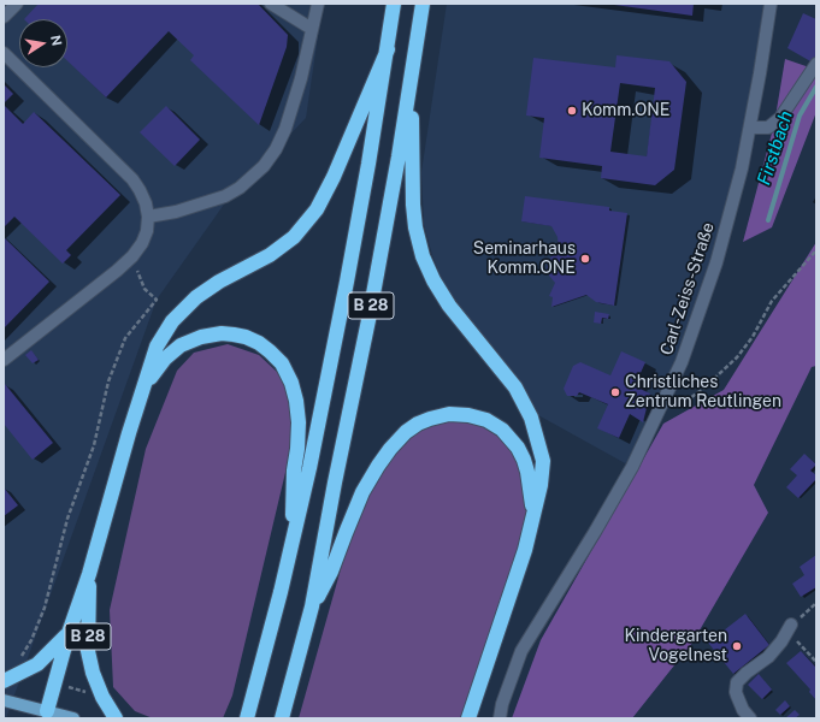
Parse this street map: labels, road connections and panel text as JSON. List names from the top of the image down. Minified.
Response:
{"streets":{"highway":["B 28"],"street":["Carl-Zeiss-Straße"]},"water":["Firstbach"],"places":["Komm.ONE","Seminarhaus Komm.ONE","Christliches Zentrum Reutlingen","Kindergarten Vogelnest"],"north":"right"}
